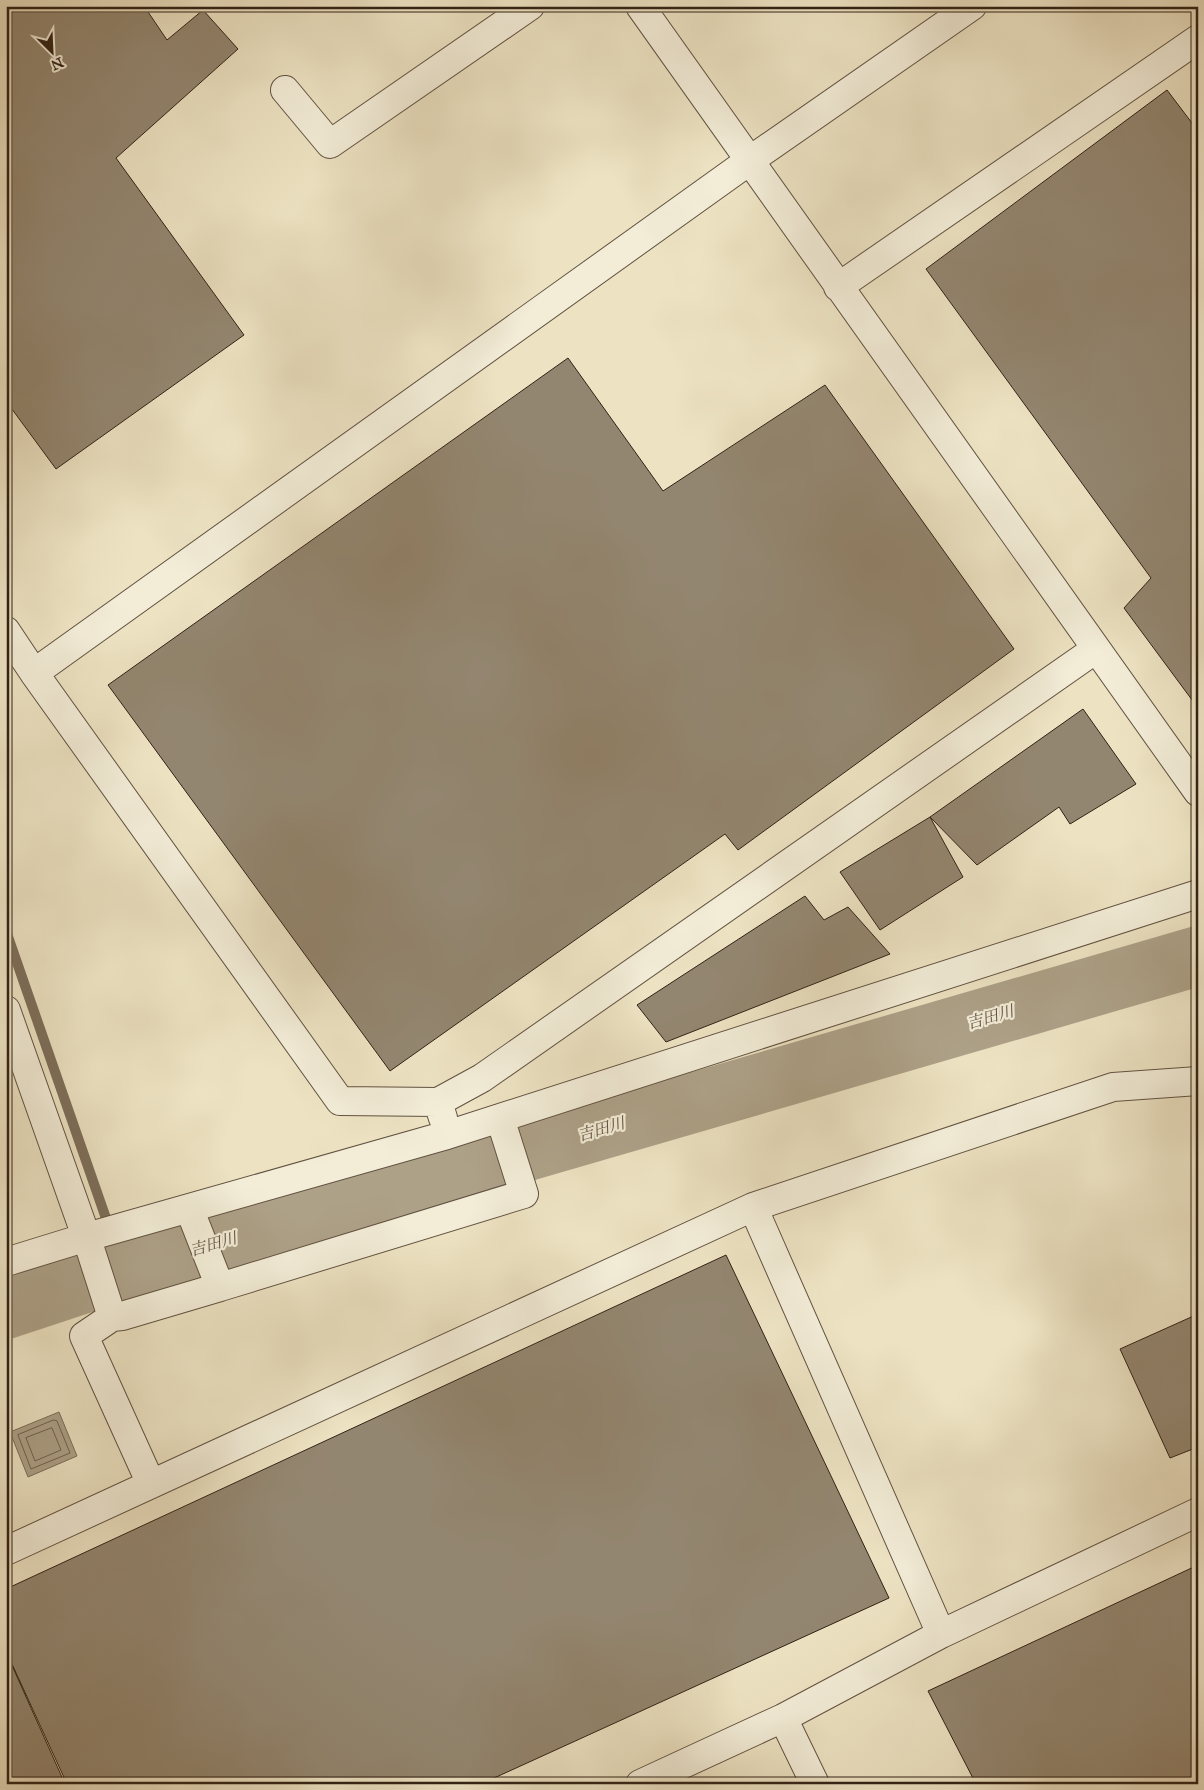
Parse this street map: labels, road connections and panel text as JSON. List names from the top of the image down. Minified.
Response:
{"water":["吉田川"],"north":"bottom right"}
